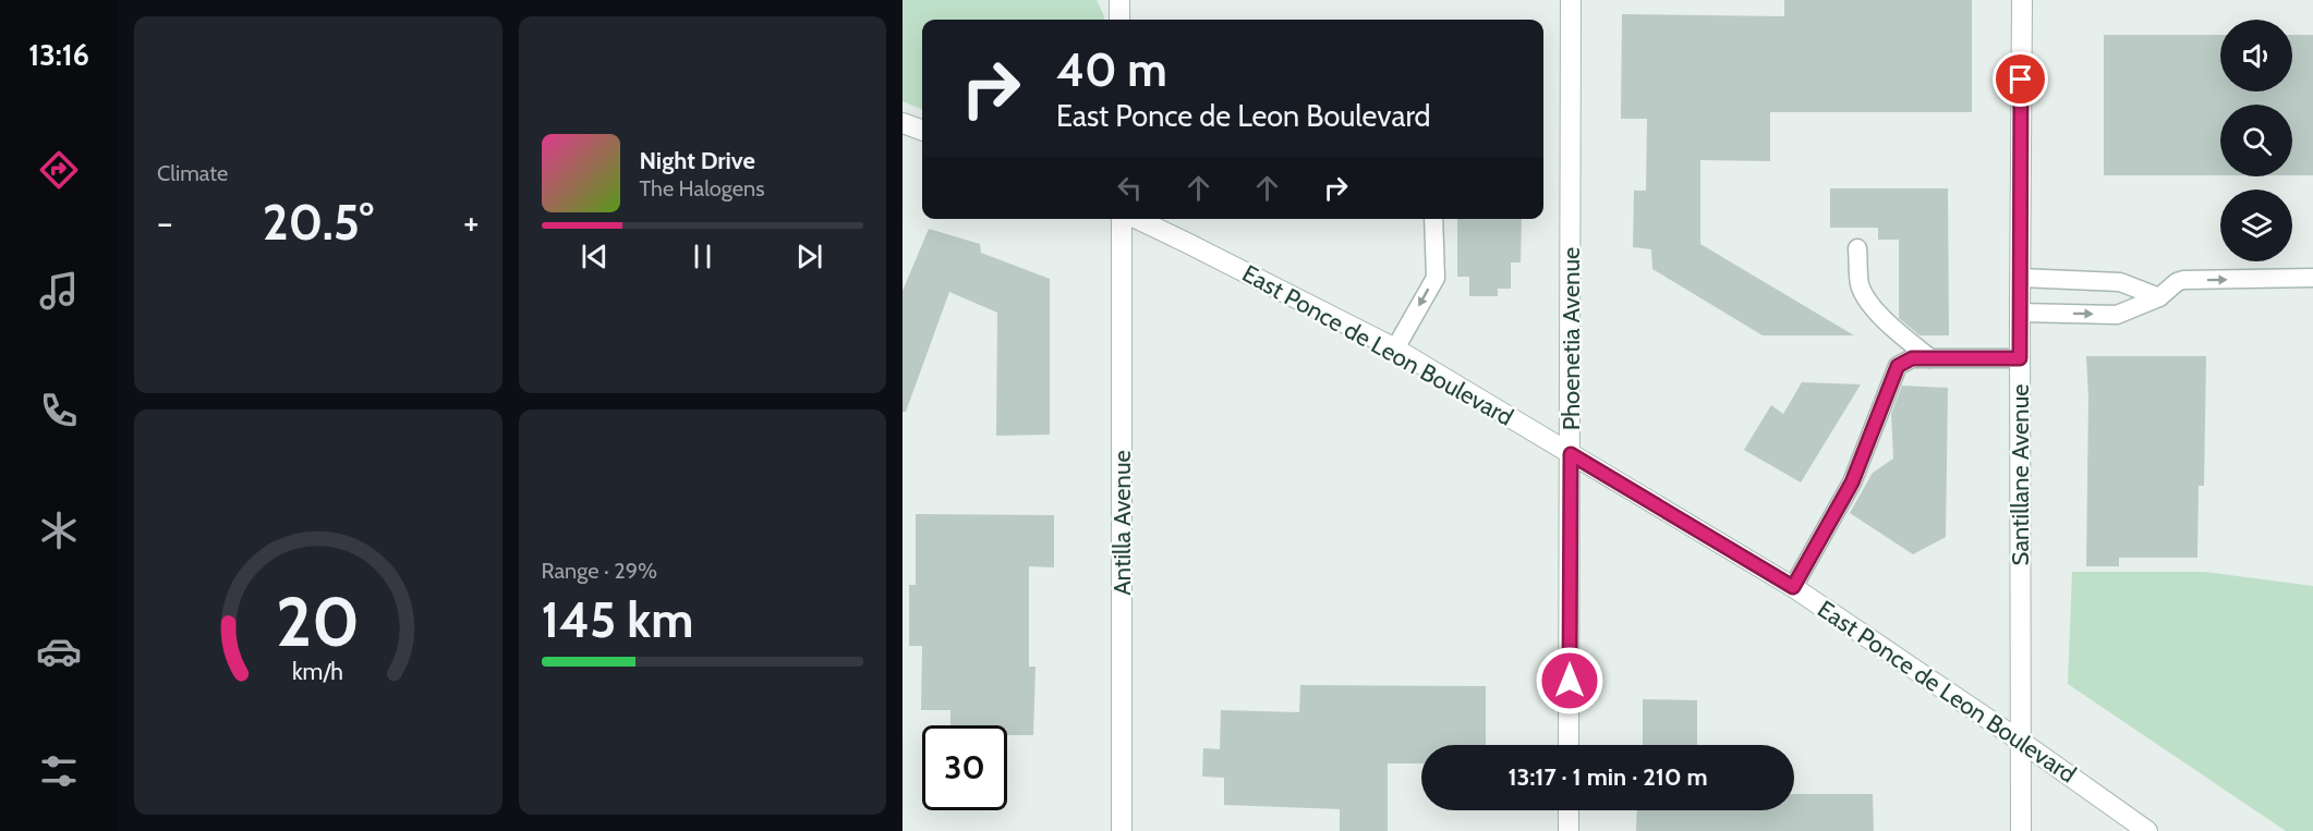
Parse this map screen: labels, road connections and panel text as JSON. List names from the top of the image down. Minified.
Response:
{"streets":{"street":["Phoenetia Avenue","East Ponce de Leon Boulevard","Santillane Avenue","Antilla Avenue"]},"crossings":[["Phoenetia Avenue","East Ponce de Leon Boulevard"],["East Ponce de Leon Boulevard","Santillane Avenue"]],"page":{"tabs":"13:16","tile":["Climate",["Range · 29%","145 km"]],"turn":["40 m","East Ponce de Leon Boulevard"],"song":["Night Drive","The Halogens"],"heat":["−","20.5°","+"],"limit":"30","trip":"13:17 · 1 min · 210 m","gauge":["20","km/h"]}}
